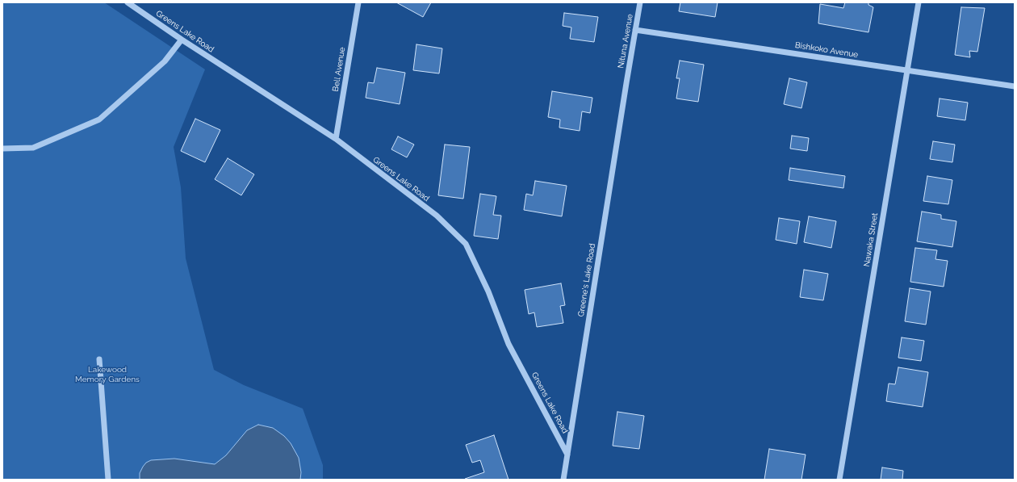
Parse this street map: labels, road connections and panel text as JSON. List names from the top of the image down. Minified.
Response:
{"streets":{"street":["Greens Lake Road","Nituna Avenue","Bishkoko Avenue","Bell Avenue","Nawaka Street","Greene's Lake Road"]},"crossings":[["Greens Lake Road","Bell Avenue"],["Greens Lake Road","Greene's Lake Road"],["Nituna Avenue","Bishkoko Avenue"],["Nituna Avenue","Greene's Lake Road"],["Bishkoko Avenue","Nawaka Street"]],"parks":["Lakewood Memory Gardens"]}
